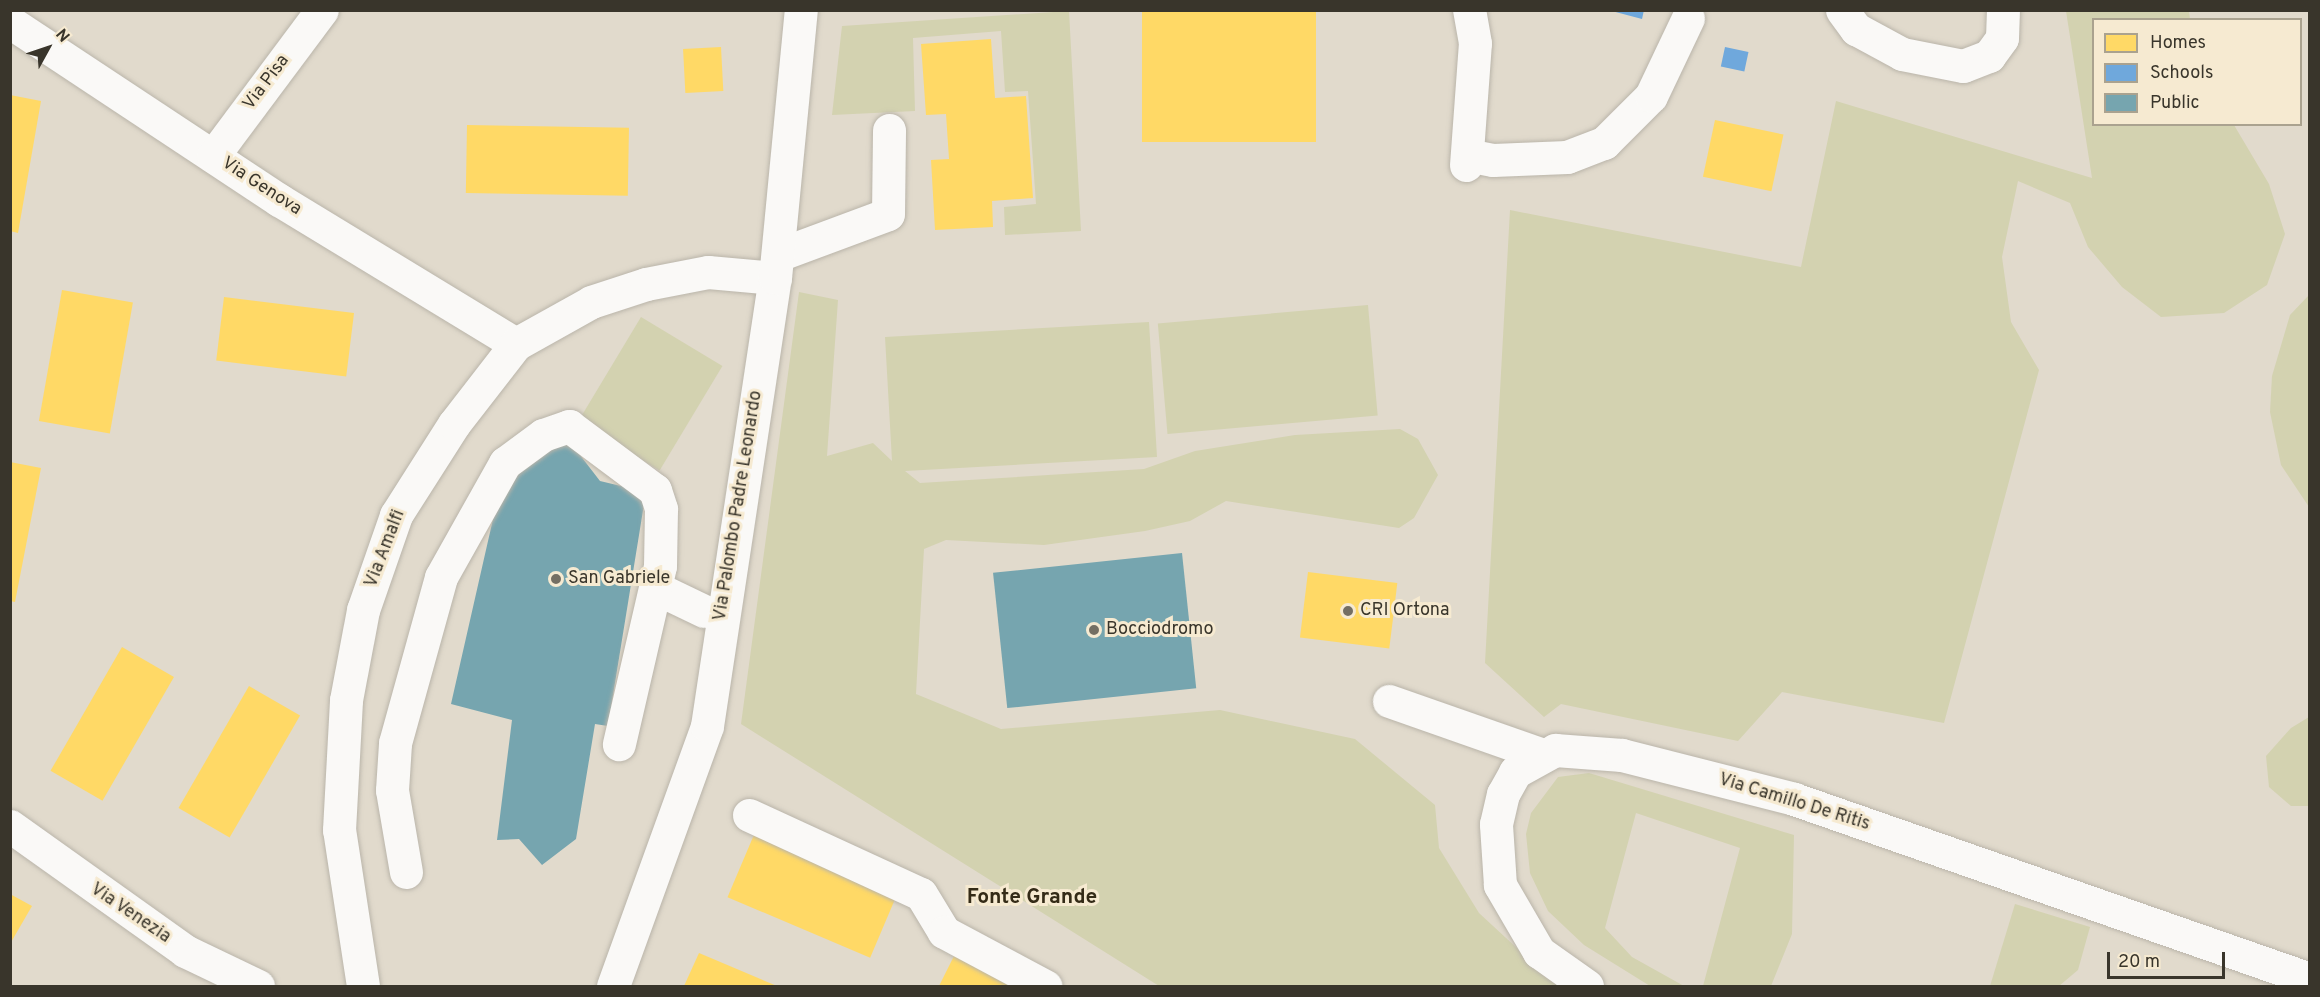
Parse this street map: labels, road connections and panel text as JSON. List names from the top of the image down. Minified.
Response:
{"streets":{"street":["Via Pisa","Via Genova","Via Palombo Padre Leonardo","Via Amalfi","Via Camillo De Ritis","Via Venezia"]},"crossings":[["Via Pisa","Via Genova"],["Via Genova","Via Amalfi"],["Via Palombo Padre Leonardo","Via Amalfi"]],"districts":["Fonte Grande"],"places":["San Gabriele","CRI Ortona","Bocciodromo"],"legend":["Homes","Schools","Public"],"scale_bar":"20 m","north":"top right"}
